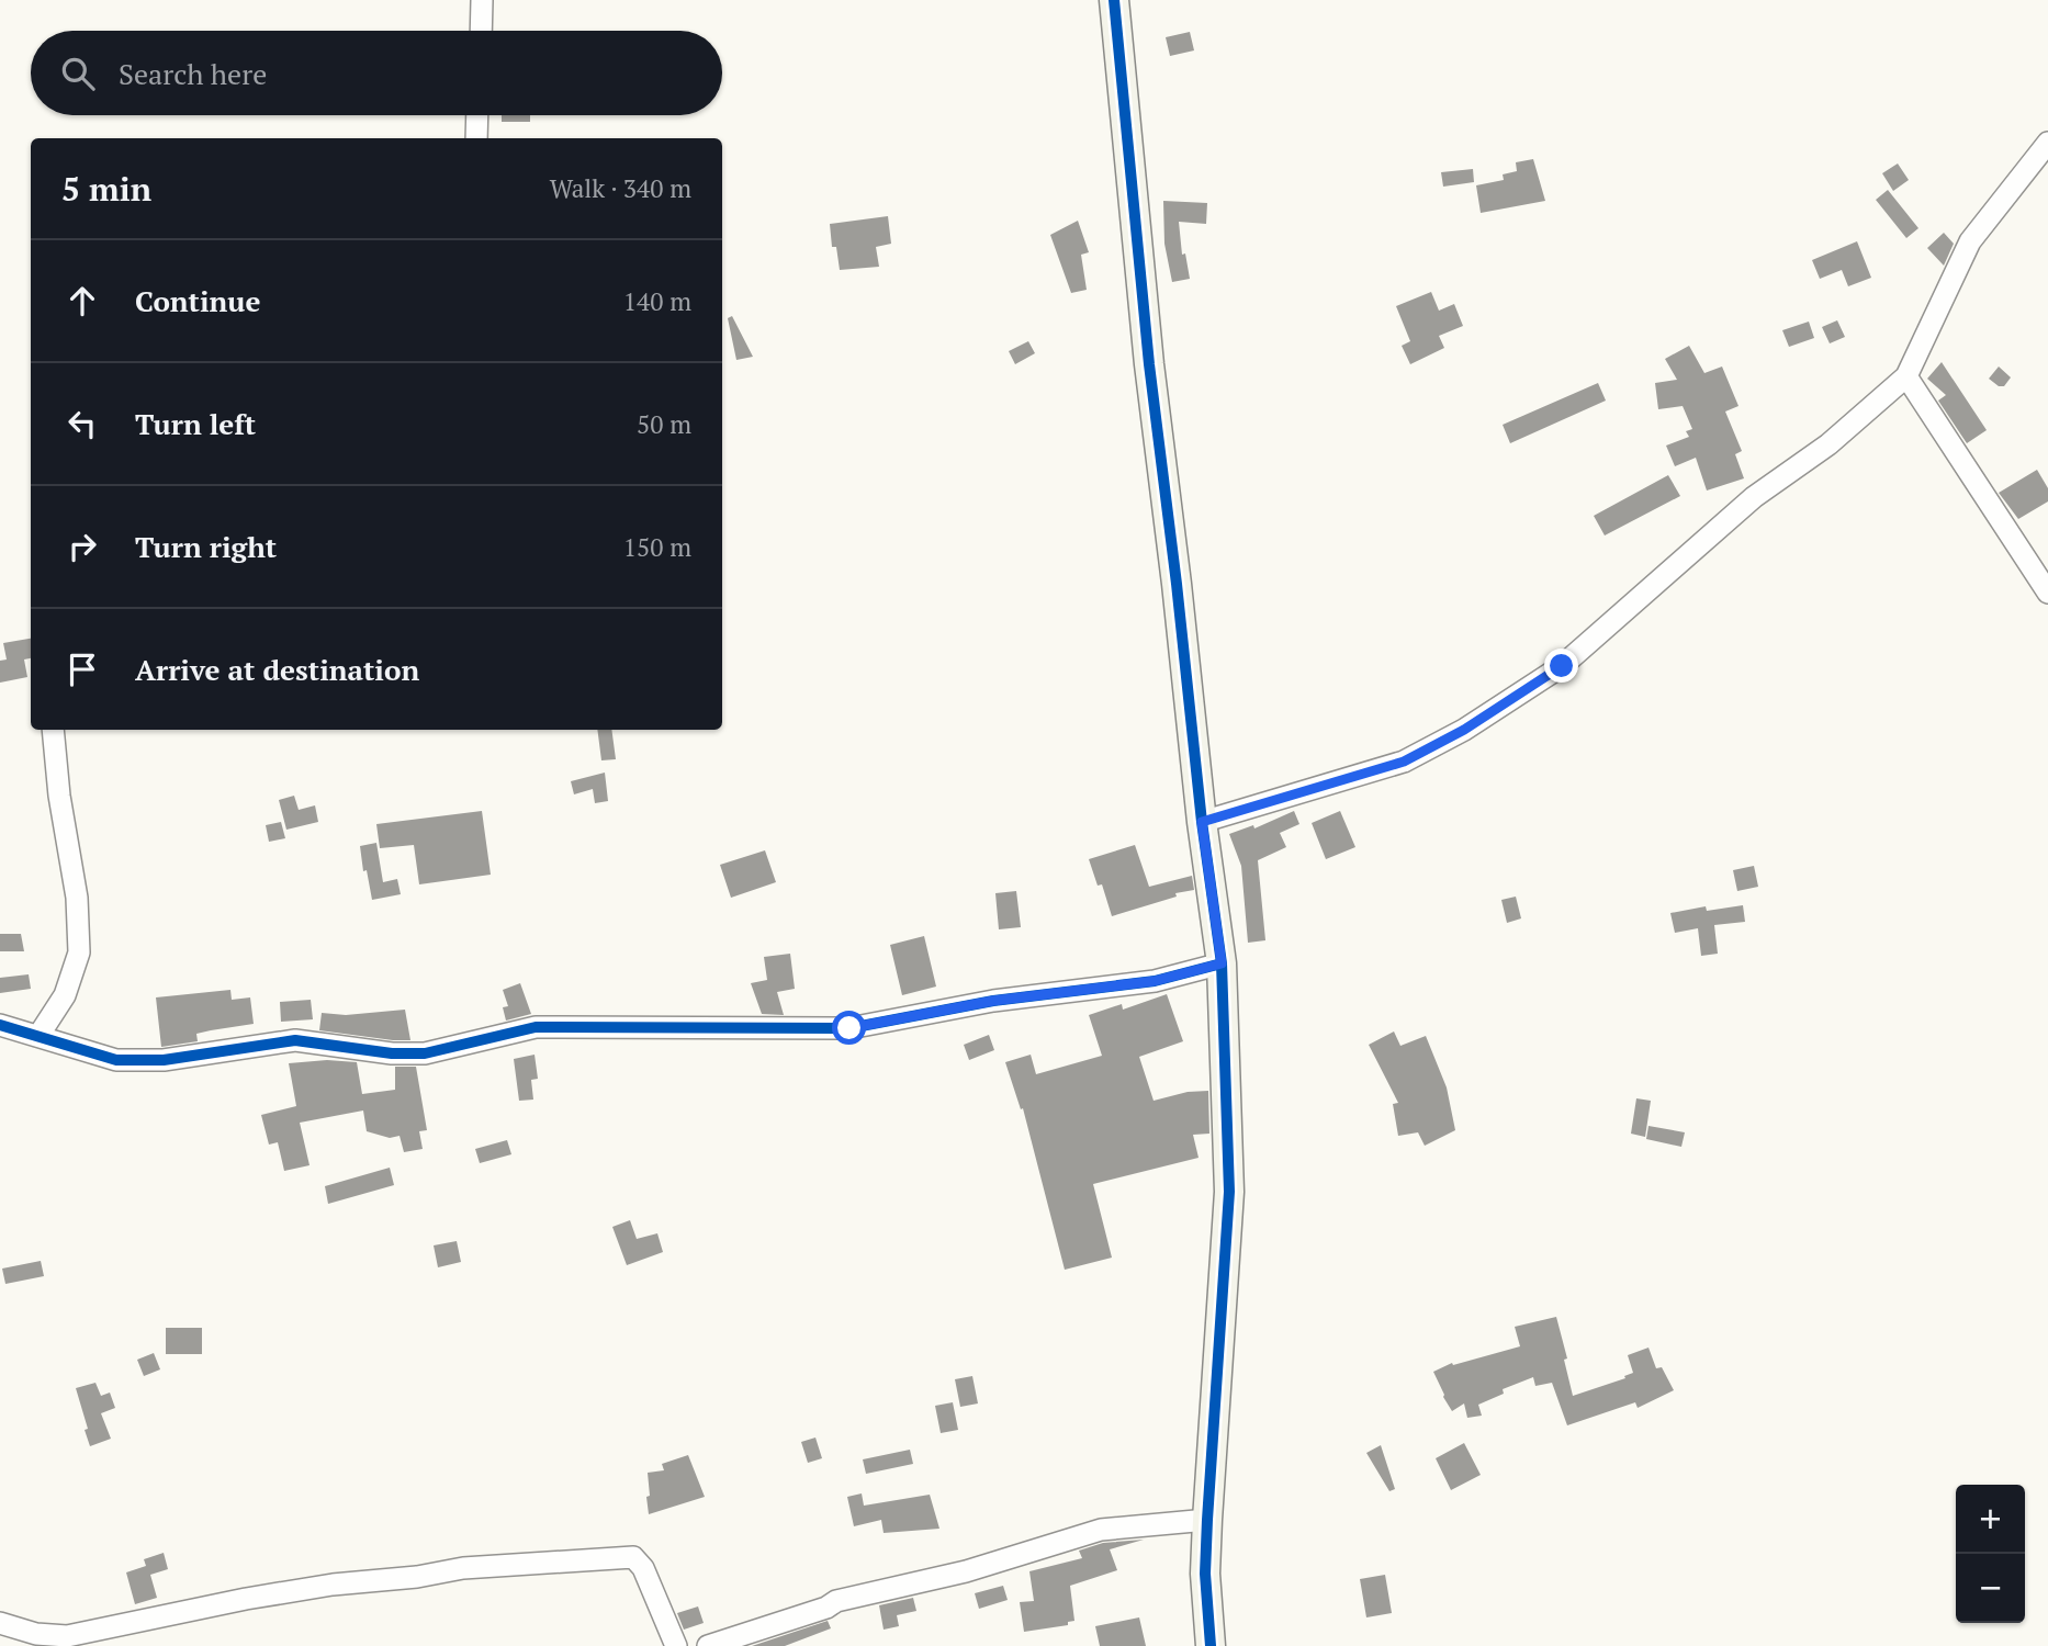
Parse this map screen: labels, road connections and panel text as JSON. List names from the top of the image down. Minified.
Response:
{"page":{"search":"Search here","heading":["5 min","Walk · 340 m"],"list":[["Continue","140 m"],["Turn left","50 m"],["Turn right","150 m"],"Arrive at destination"],"map_buttons":["+","−"]}}
